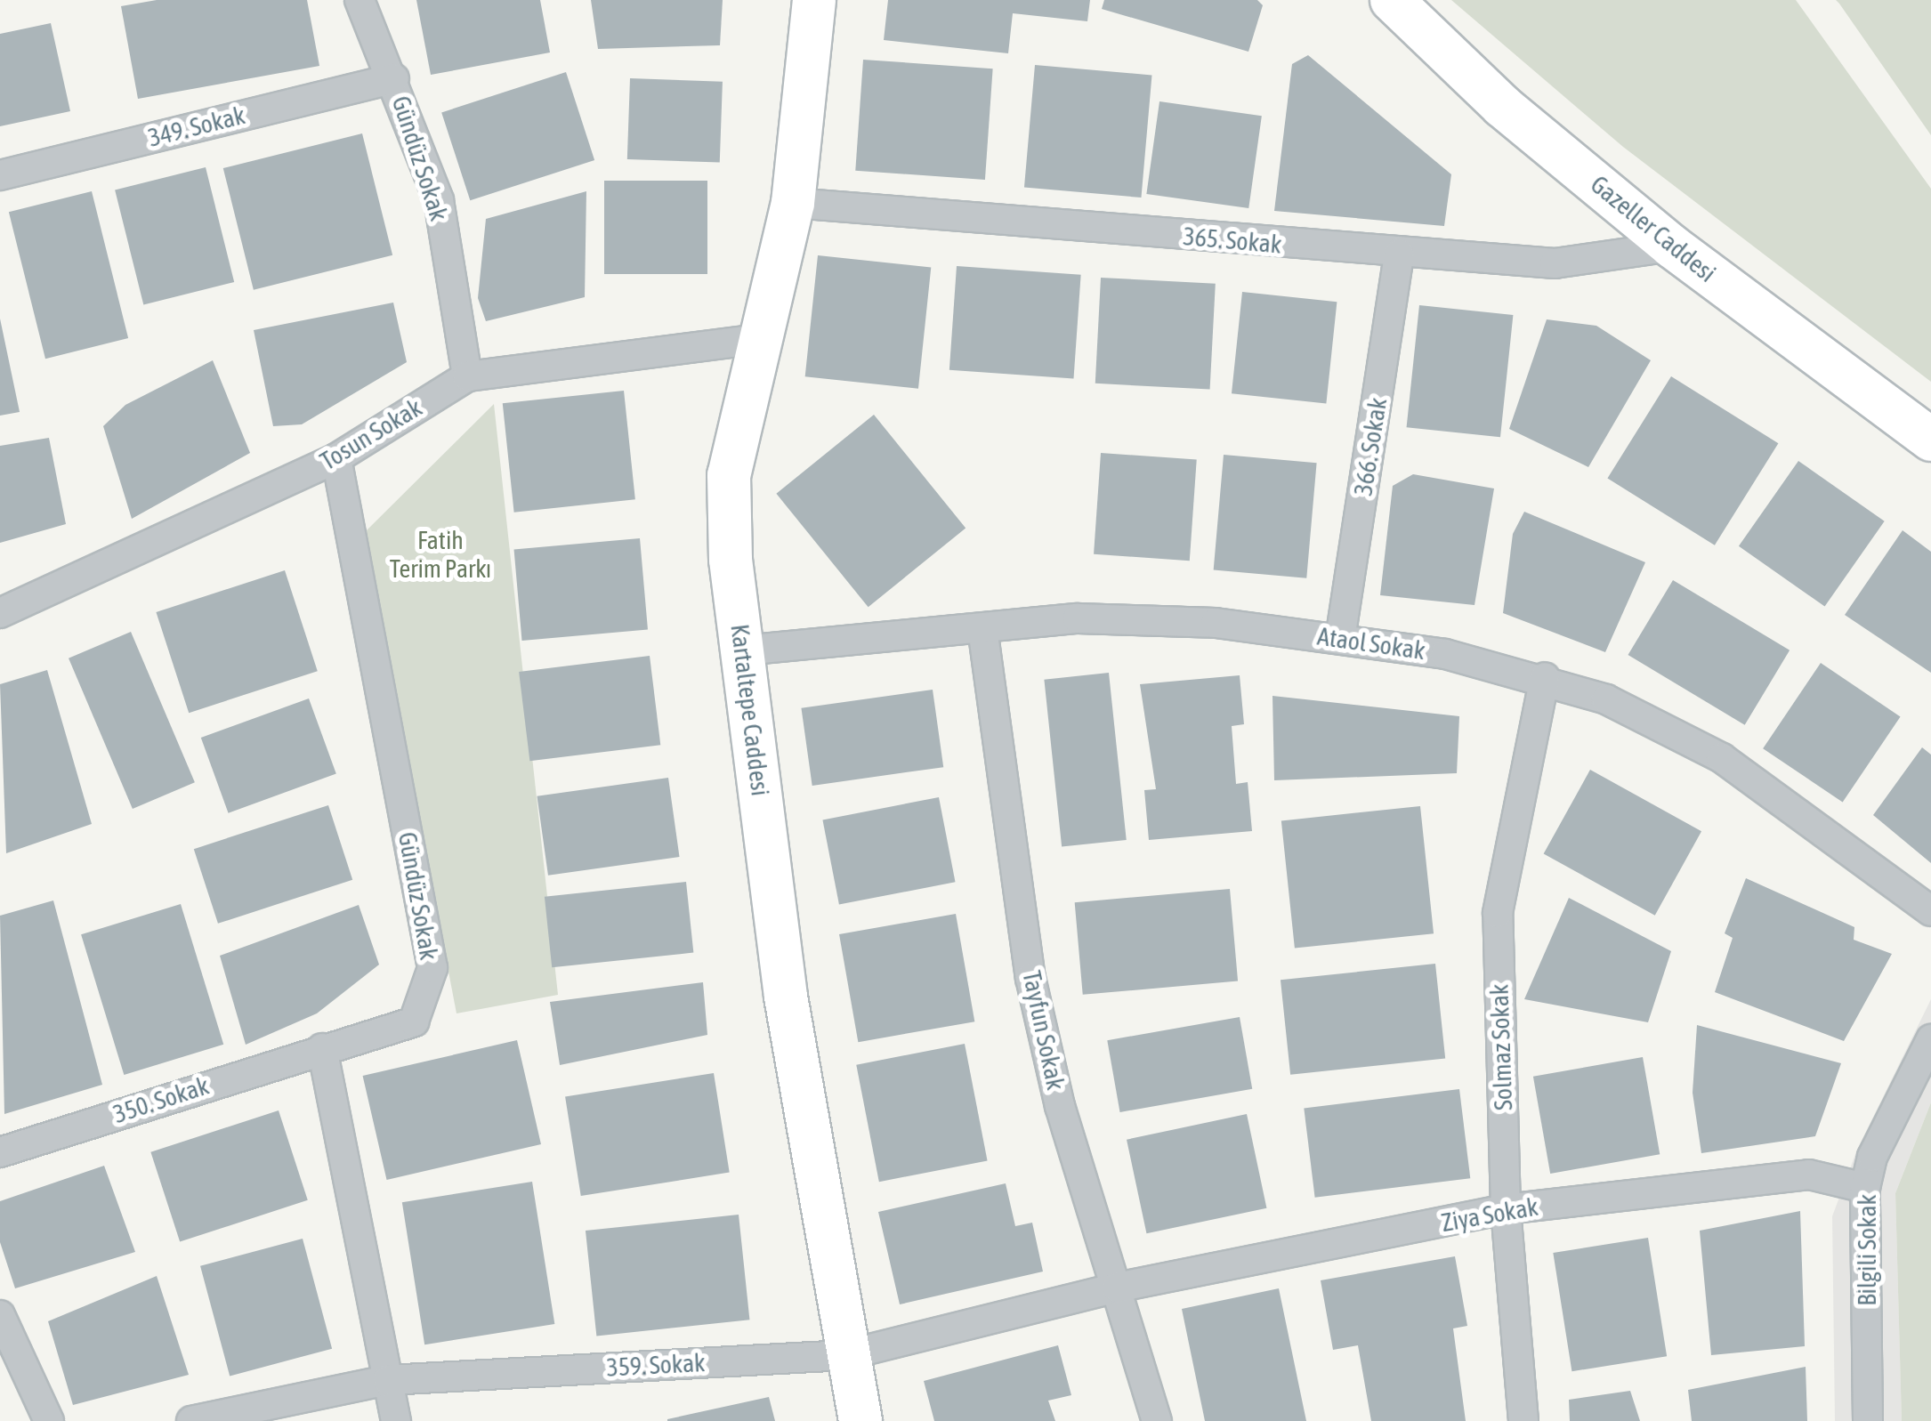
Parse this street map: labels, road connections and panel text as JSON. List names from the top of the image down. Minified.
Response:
{"streets":{"street":["349. Sokak","Gündüz Sokak","Gazeller Caddesi","365. Sokak","Tosun Sokak","366. Sokak","Ataol Sokak","Kartaltepe Caddesi","Tayfun Sokak","Solmaz Sokak","350. Sokak","Ziya Sokak","Bilgili Sokak","359. Sokak"]},"crossings":[["349. Sokak","Gündüz Sokak"],["Gündüz Sokak","Tosun Sokak"],["Gündüz Sokak","350. Sokak"],["Gazeller Caddesi","365. Sokak"],["365. Sokak","366. Sokak"],["365. Sokak","Kartaltepe Caddesi"],["Tosun Sokak","Kartaltepe Caddesi"],["366. Sokak","Ataol Sokak"],["Ataol Sokak","Kartaltepe Caddesi"],["Ataol Sokak","Tayfun Sokak"],["Ataol Sokak","Solmaz Sokak"],["Kartaltepe Caddesi","359. Sokak"],["Tayfun Sokak","Ziya Sokak"],["Tayfun Sokak","359. Sokak"],["Solmaz Sokak","Ziya Sokak"],["Ziya Sokak","Bilgili Sokak"],["Ziya Sokak","359. Sokak"]],"parks":["Fatih Terim Parkı"]}
